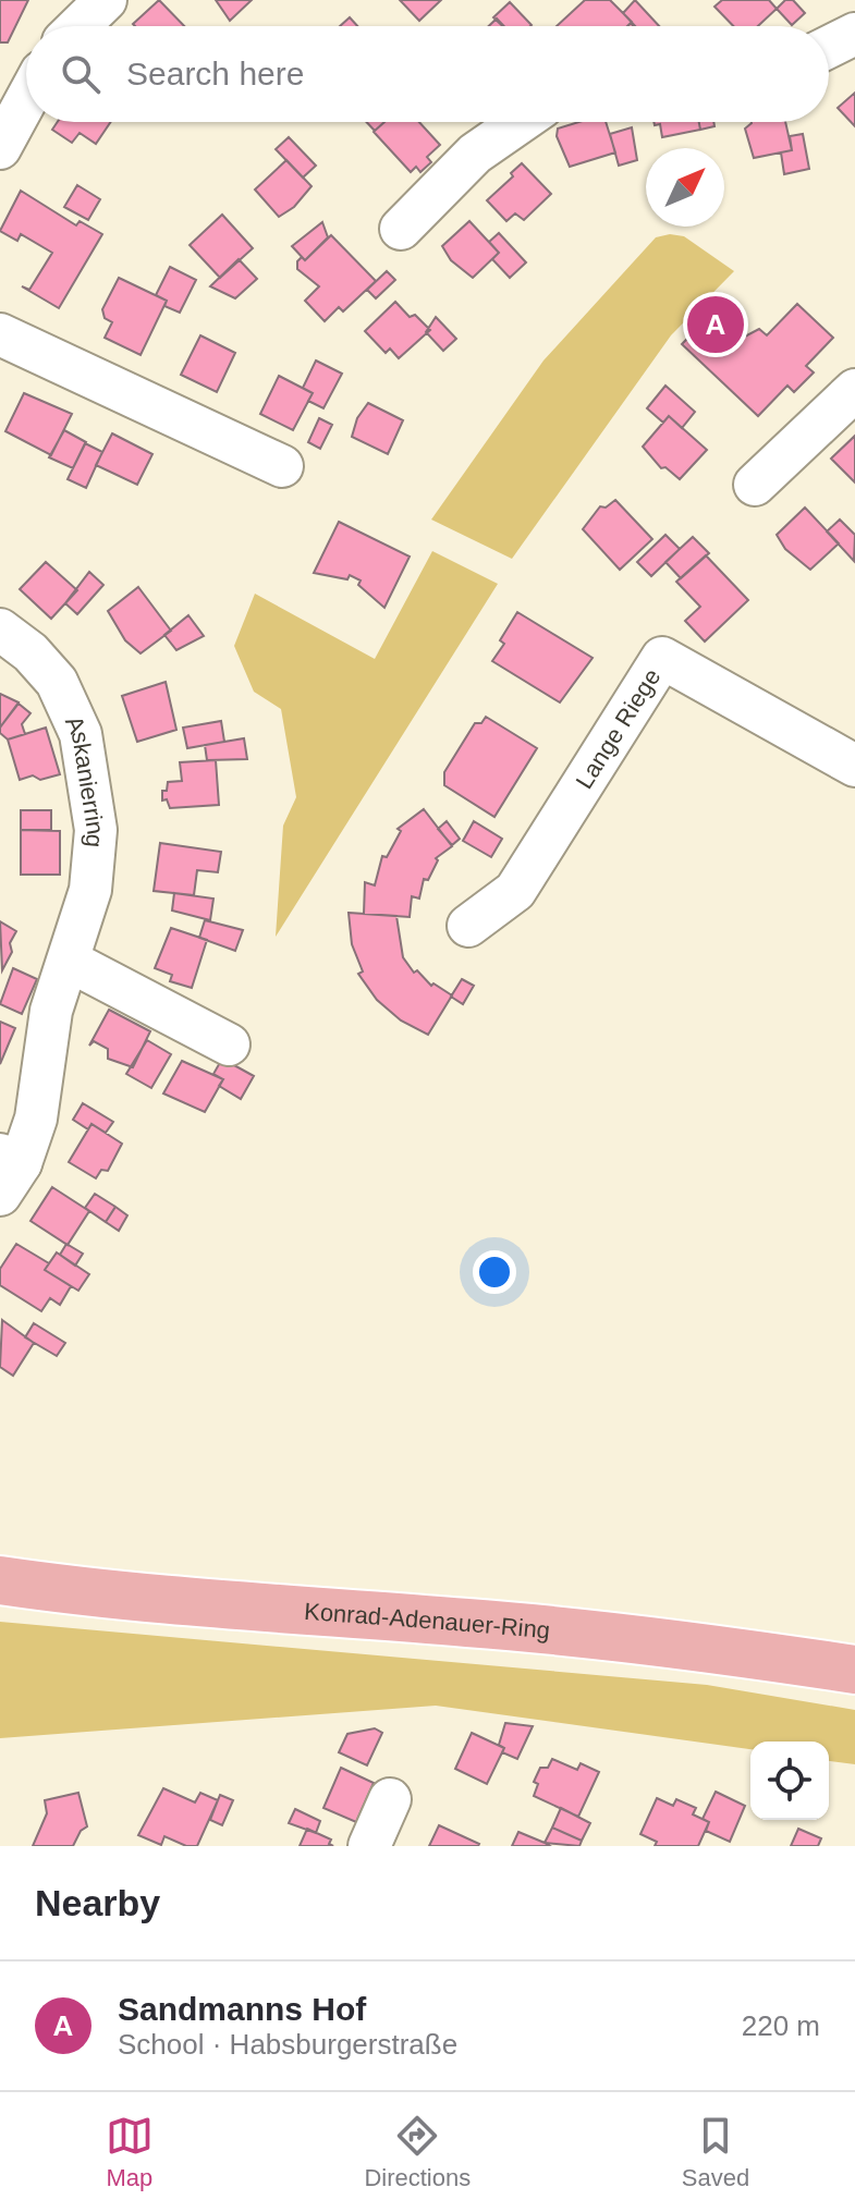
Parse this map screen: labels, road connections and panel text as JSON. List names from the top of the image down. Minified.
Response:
{"streets":{"main road":["Konrad-Adenauer-Ring"],"street":["Lange Riege","Askanierring"]},"north":"top right","page":{"search":"Search here","pins":"A","heading":"Nearby","list":[{"mark":"A","name":"Sandmanns Hof","note":"School · Habsburgerstraße","value":"220 m"}],"nav":["Map","Directions","Saved"]}}
